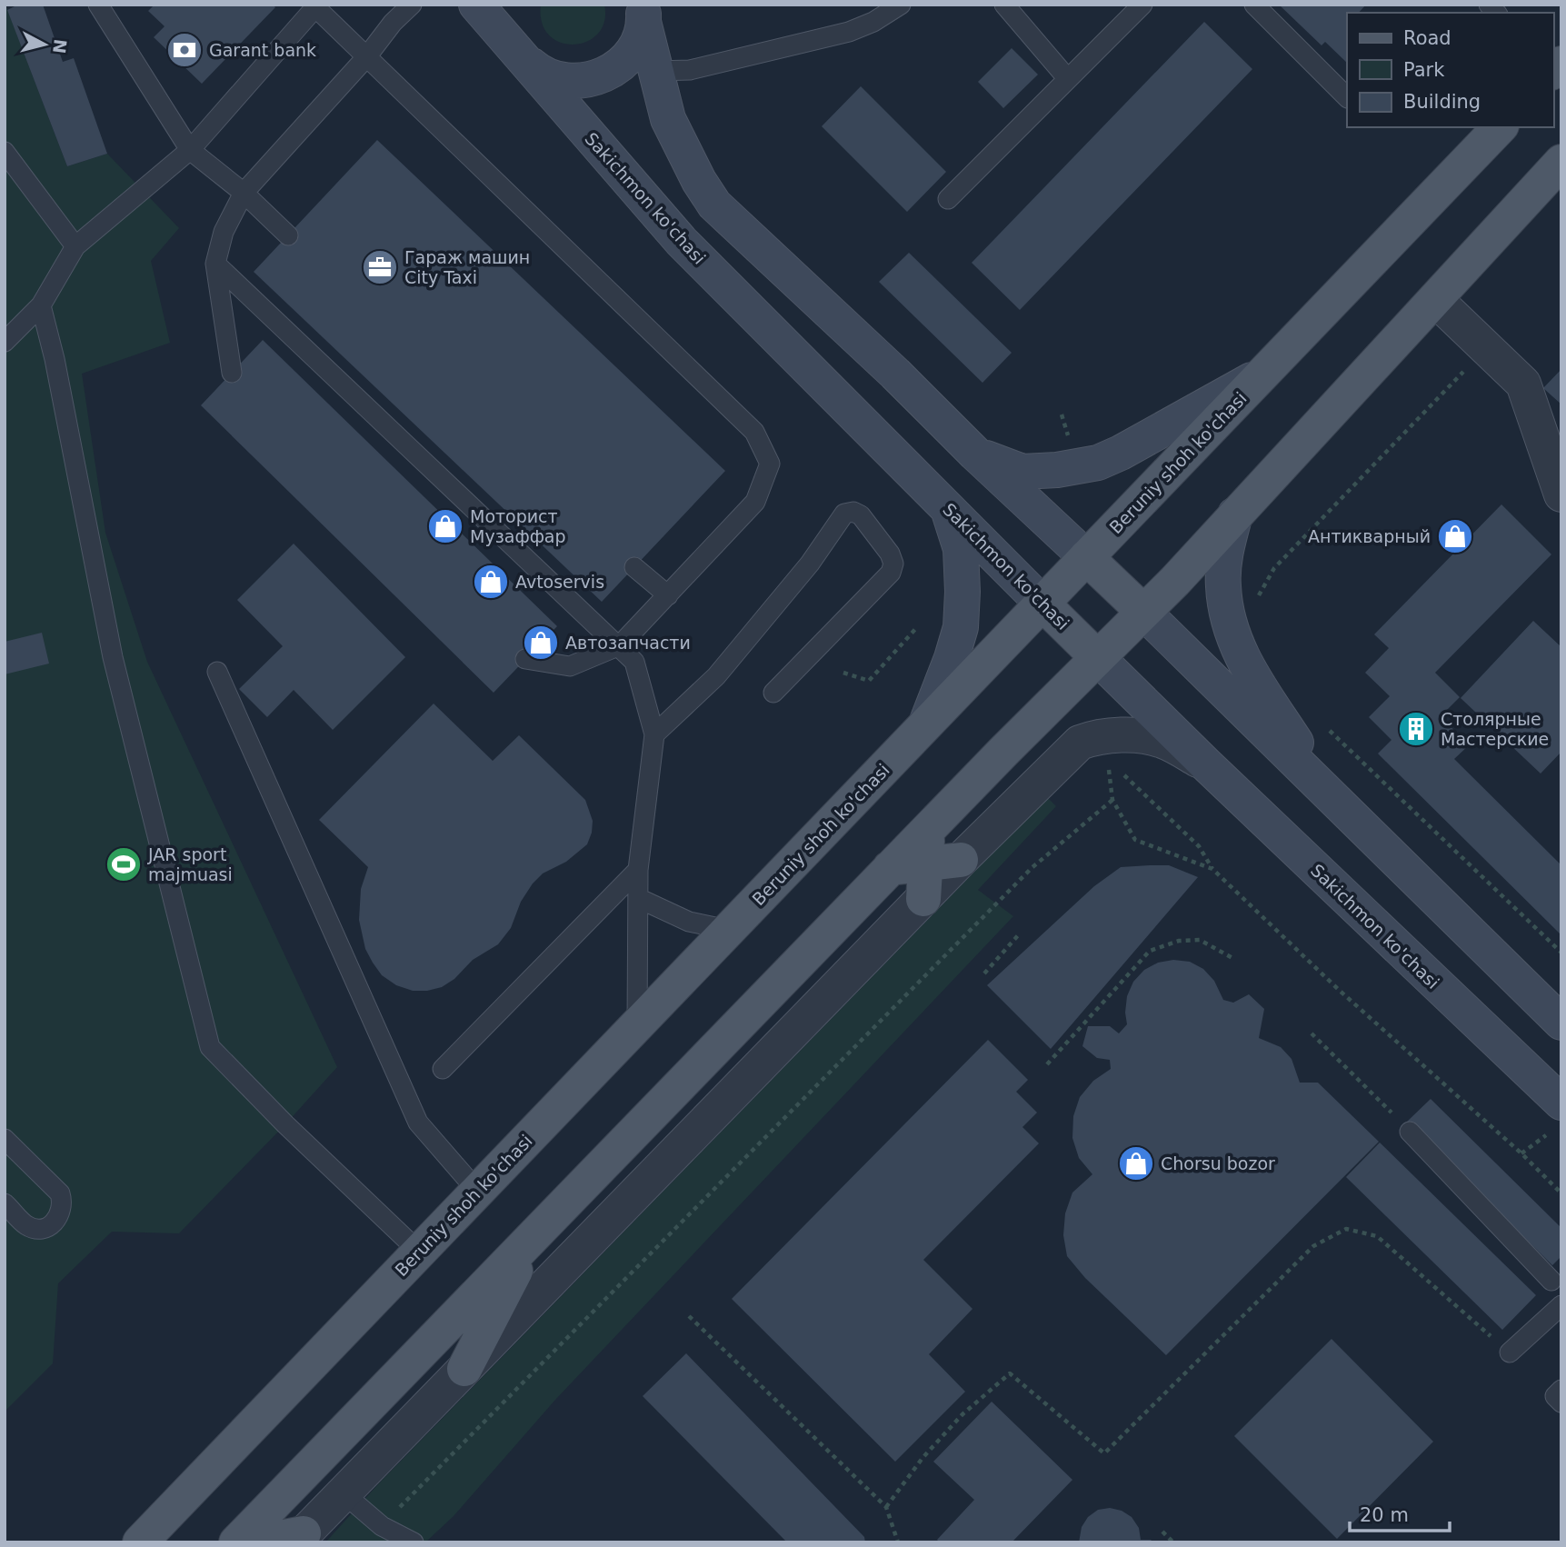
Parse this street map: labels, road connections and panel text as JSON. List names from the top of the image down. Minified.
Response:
{"streets":{"main road":["Sakichmon ko'chasi","Beruniy shoh ko'chasi"]},"crossings":[["Sakichmon ko'chasi","Beruniy shoh ko'chasi"]],"places":{"bank":["Garant bank"],"office":["Гараж машин City Taxi"],"shop":["Моторист Музаффар","Антикварный","Avtoservis","Автозапчасти","Chorsu bozor"],"building":["Столярные Мастерские"],"sports":["JAR sport majmuasi"]},"legend":["Road","Park","Building"],"scale_bar":"20 m","north":"right"}
